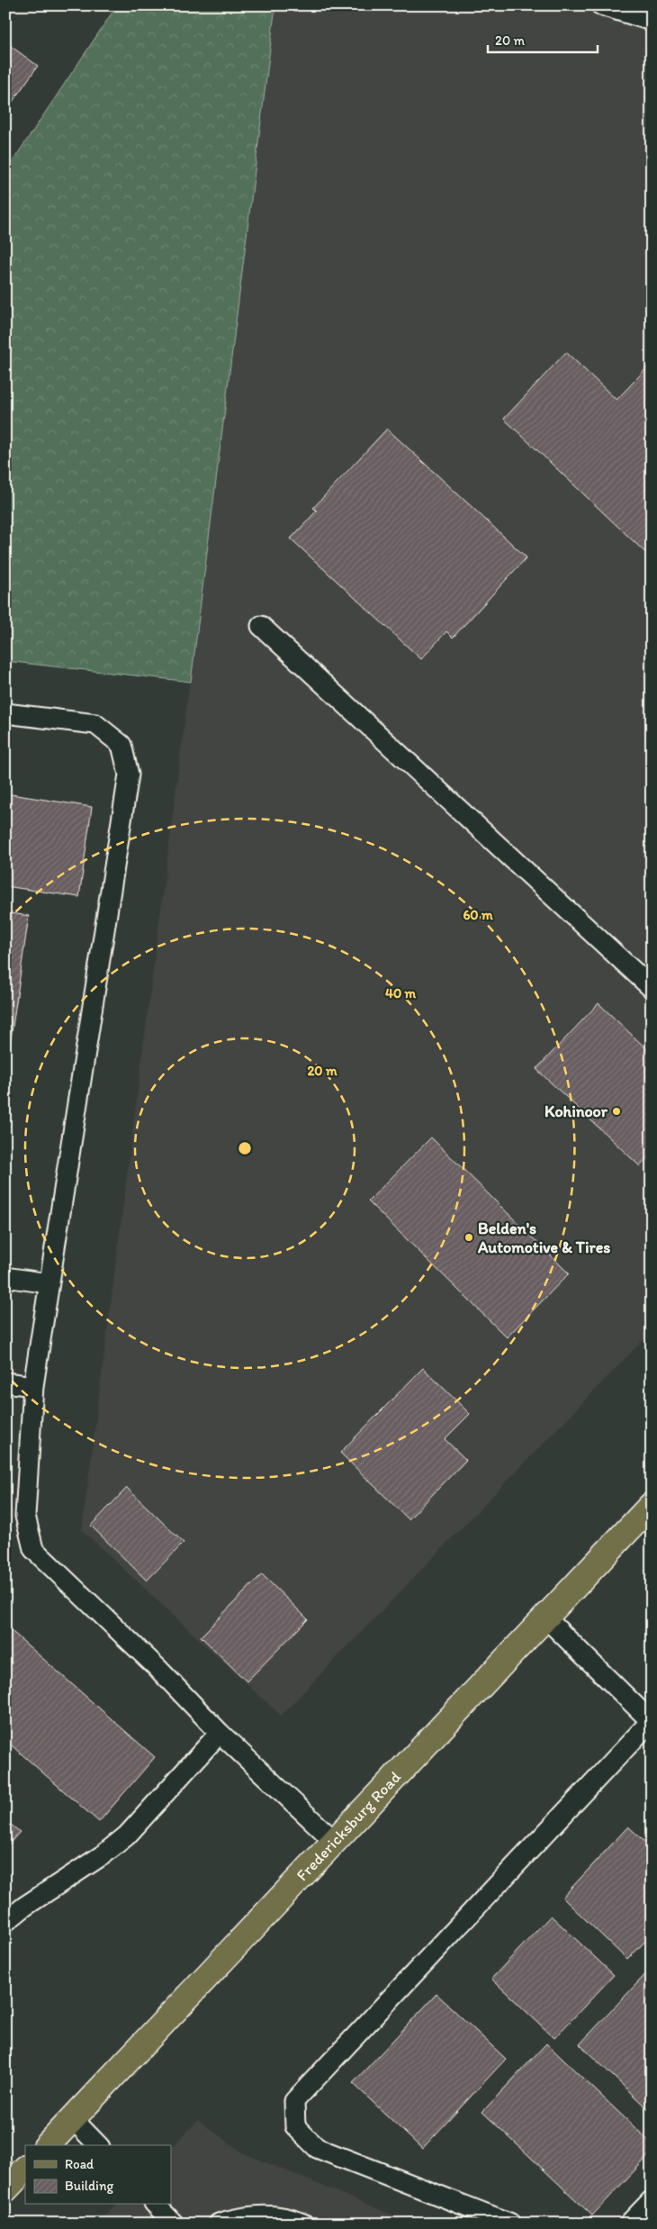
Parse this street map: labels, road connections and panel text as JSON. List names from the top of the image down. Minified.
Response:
{"streets":{"main road":["Fredericksburg Road"]},"places":["Kohinoor","Belden's Automotive & Tires"],"legend":["Road","Building"],"scale_bar":"20 m","rings":["60 m","40 m","20 m"]}
